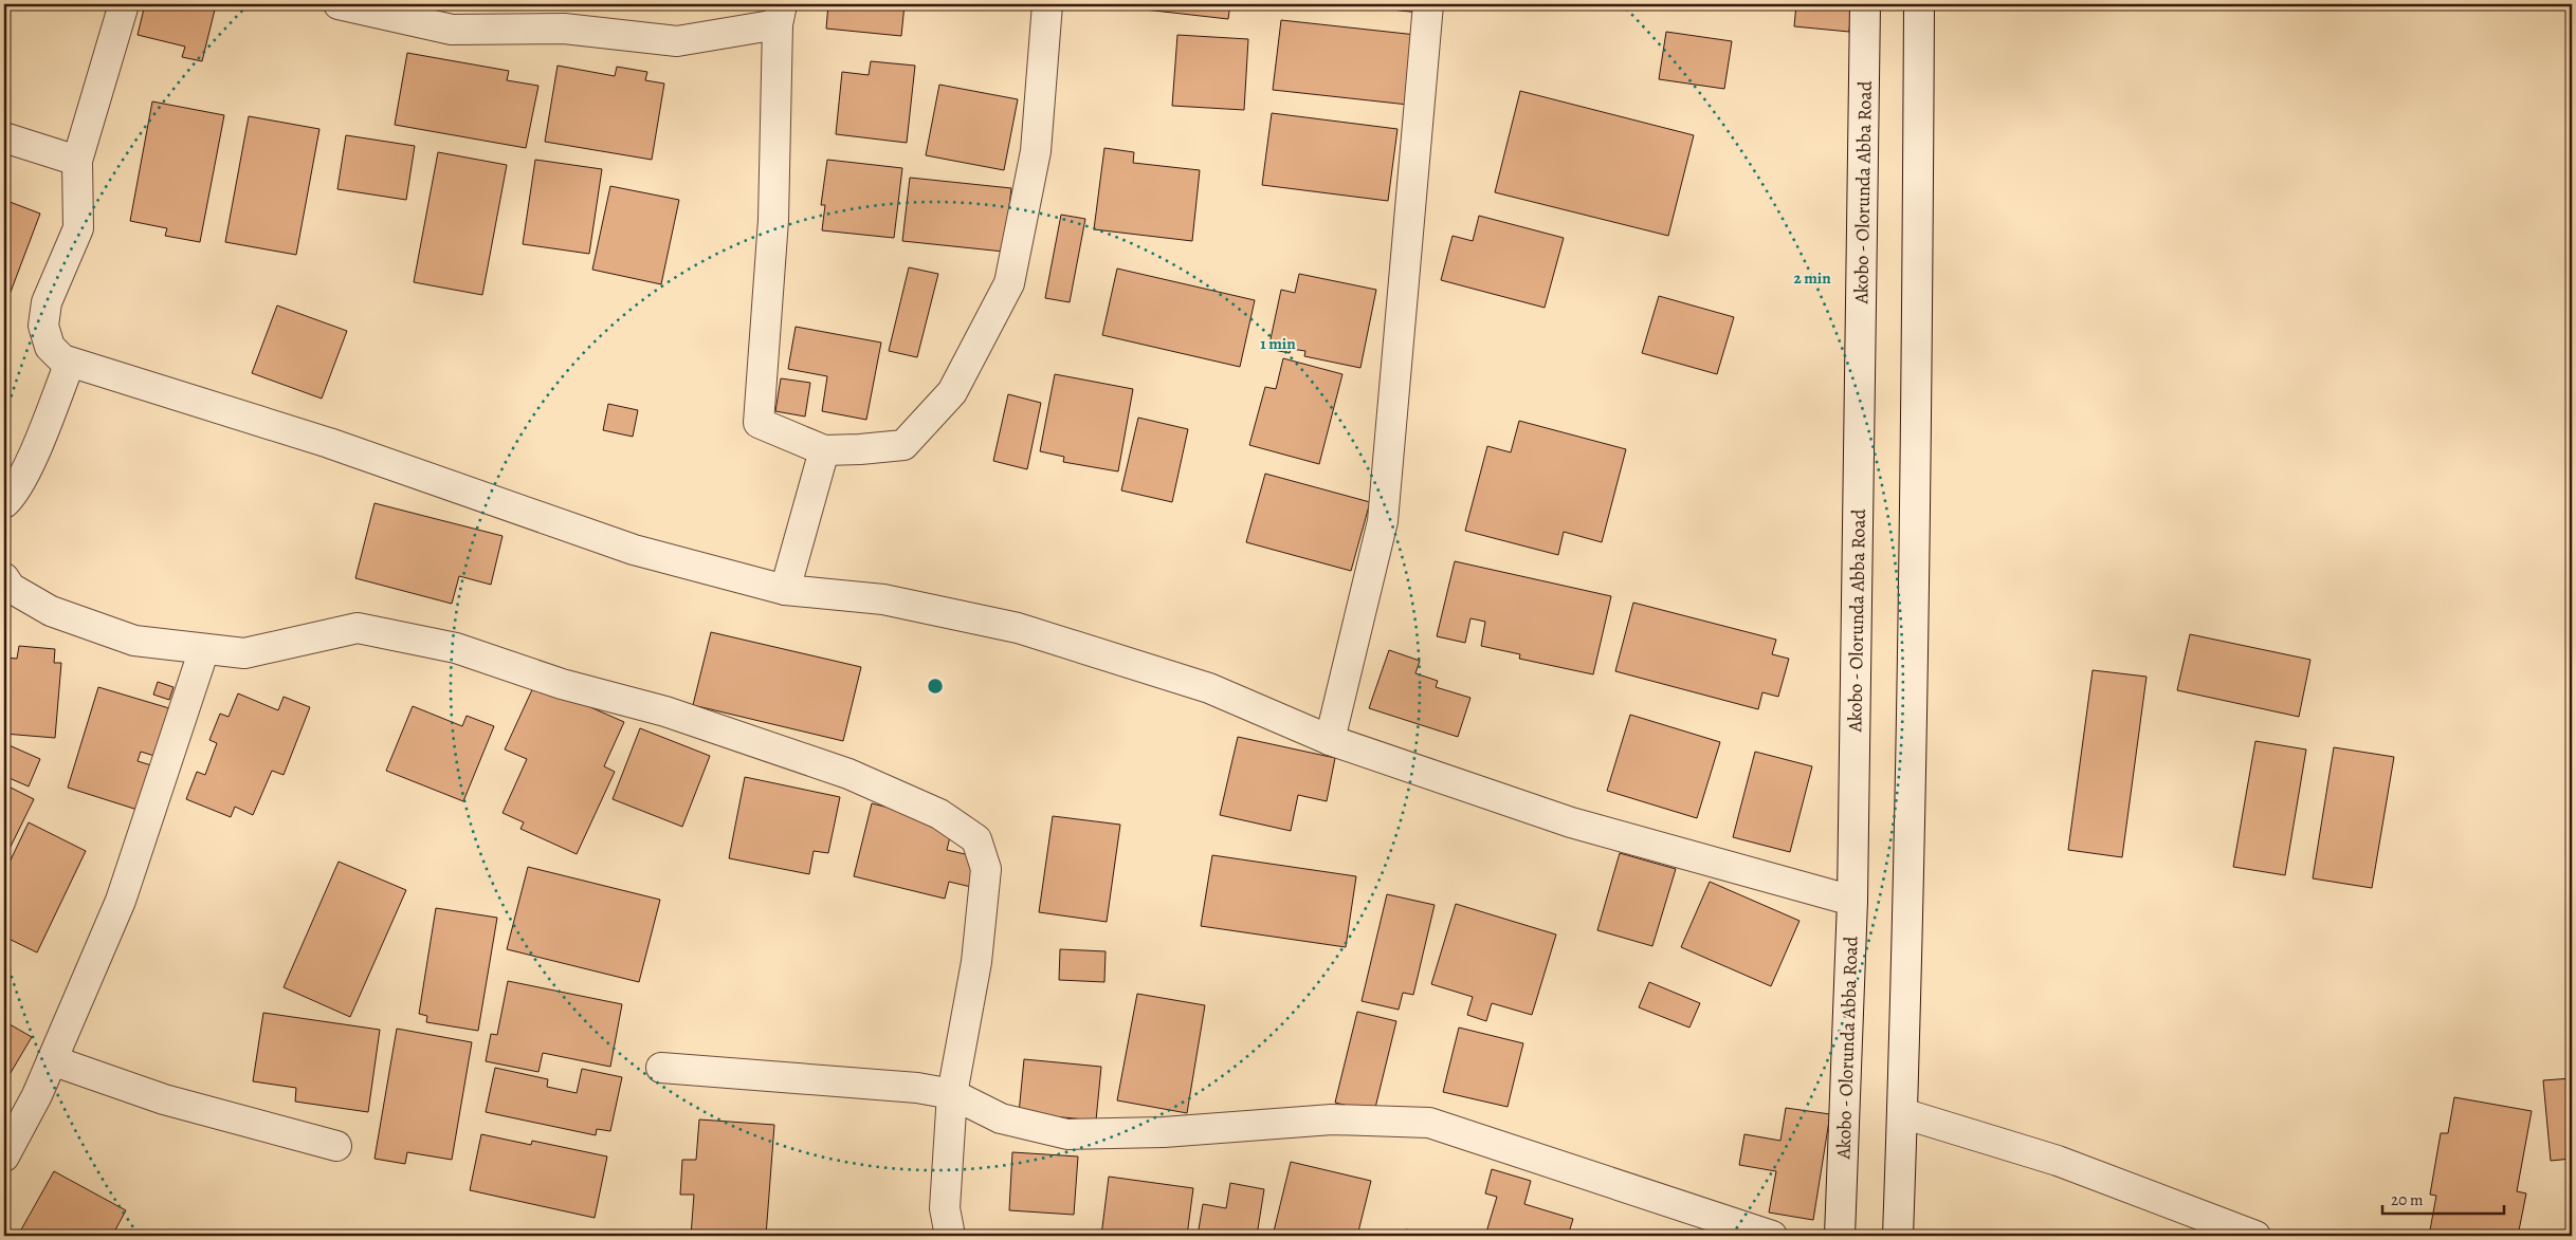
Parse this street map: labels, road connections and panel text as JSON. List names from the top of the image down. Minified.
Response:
{"streets":{"street":["Akobo - Olorunda Abba Road"]},"scale_bar":"20 m","rings":["2 min","1 min"]}
